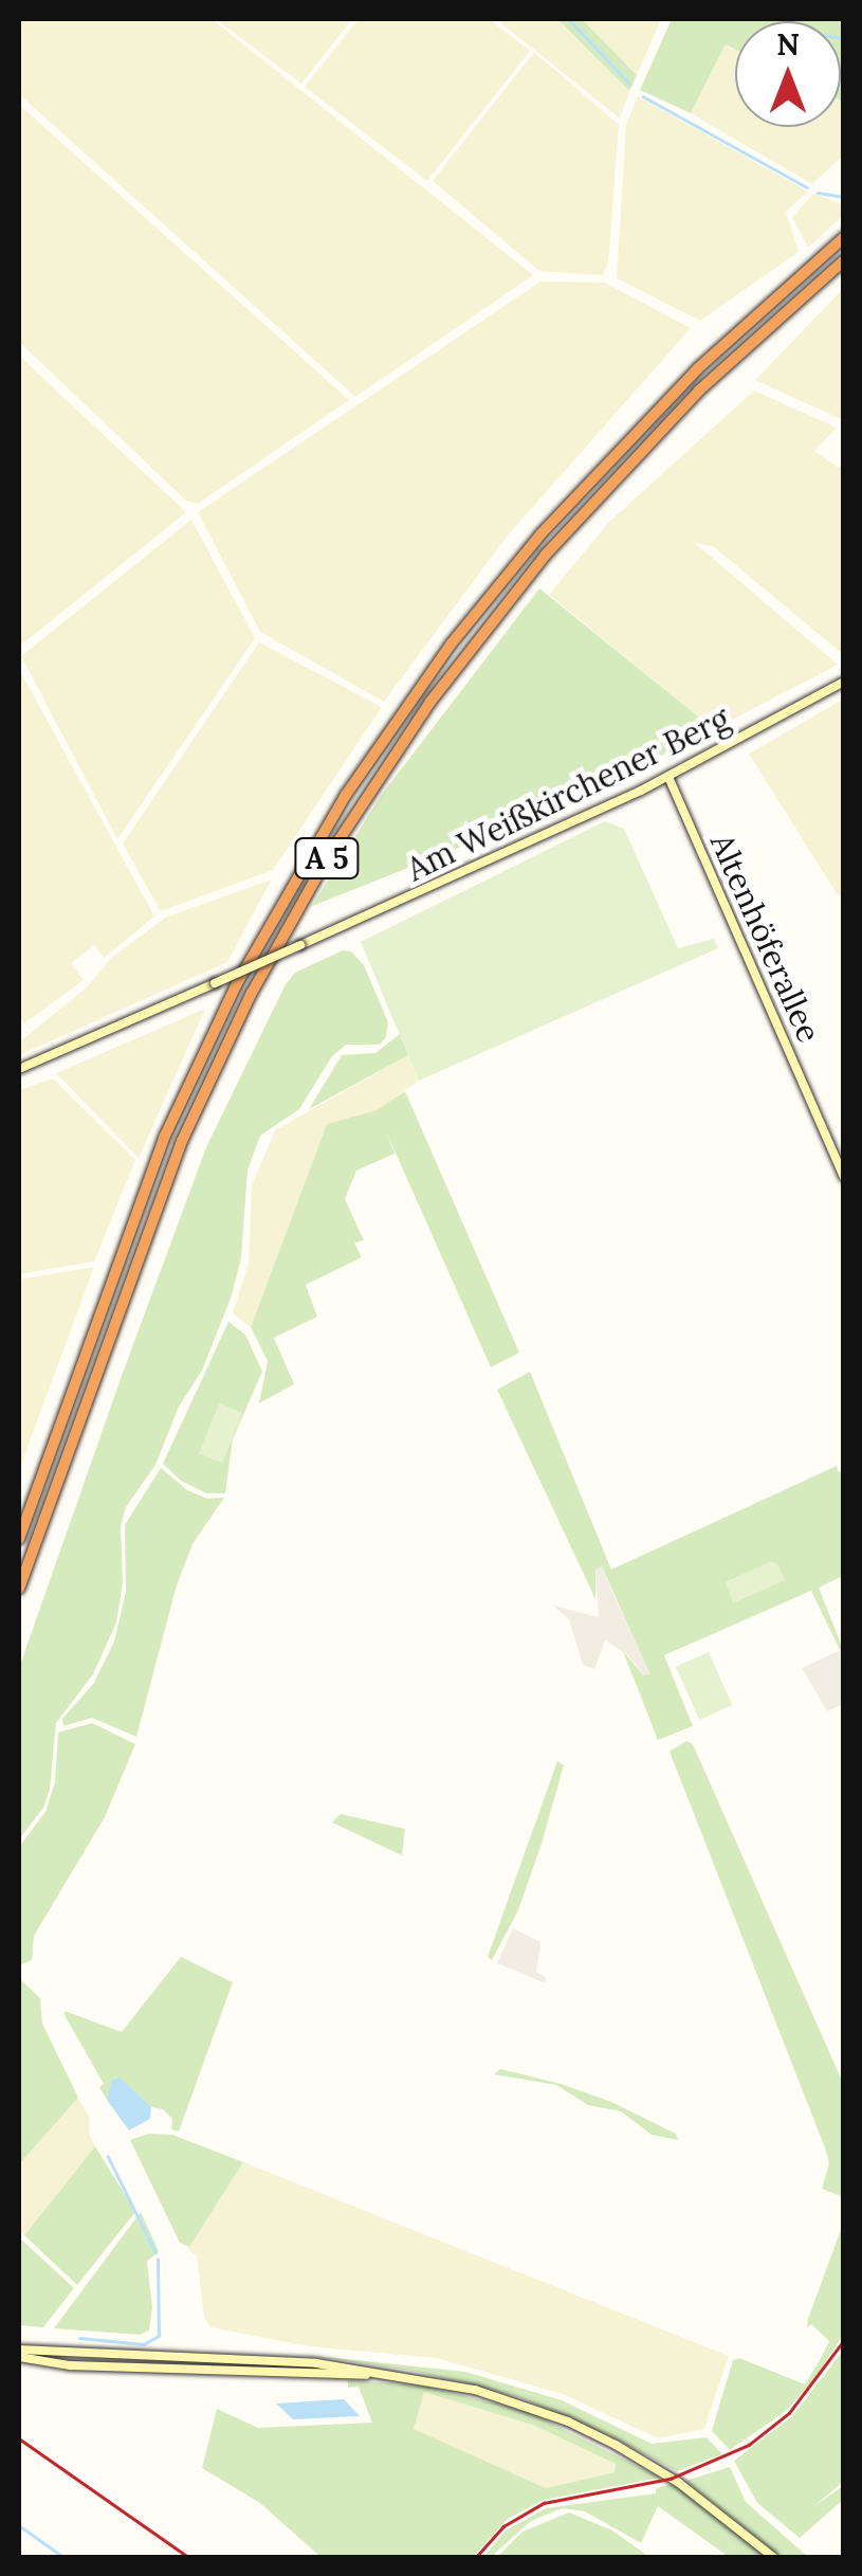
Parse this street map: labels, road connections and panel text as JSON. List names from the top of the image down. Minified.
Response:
{"streets":{"highway":["A 5"],"main road":["Am Weißkirchener Berg","Altenhöferallee"]},"crossings":[["Am Weißkirchener Berg","Altenhöferallee"]],"north":"top"}
